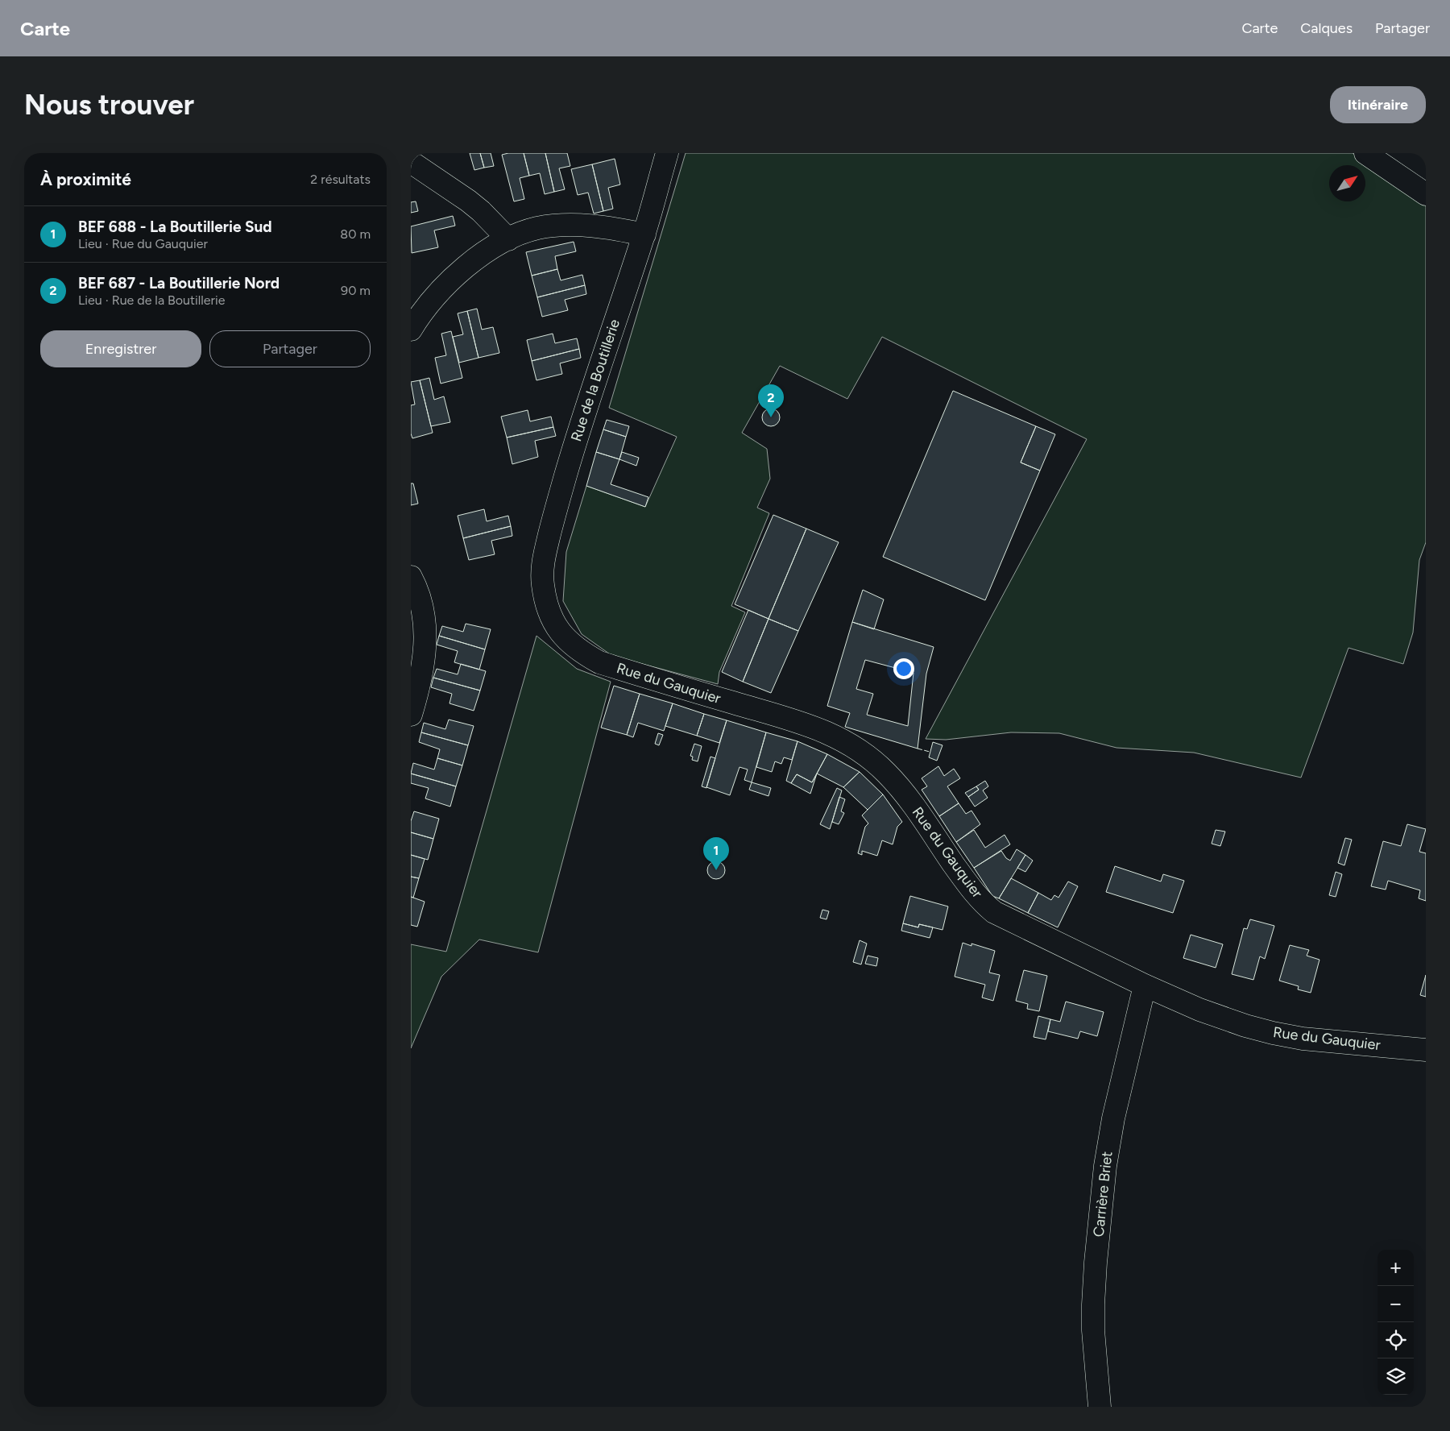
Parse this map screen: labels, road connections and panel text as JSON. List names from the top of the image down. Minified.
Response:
{"streets":{"street":["Rue de la Boutillerie","Rue du Gauquier","Carrière Briet"]},"crossings":[["Rue de la Boutillerie","Rue du Gauquier"],["Rue du Gauquier","Carrière Briet"]],"north":"top right","page":{"header":"Carte","nav":["Carte","Calques","Partager"],"buttons":["Itinéraire",["Enregistrer","Partager"]],"title":"Nous trouver","heading":["À proximité","2 résultats"],"list":[{"mark":"1","name":"BEF 688 - La Boutillerie Sud","note":"Lieu · Rue du Gauquier","value":"80 m"},{"mark":"2","name":"BEF 687 - La Boutillerie Nord","note":"Lieu · Rue de la Boutillerie","value":"90 m"}],"pins":["2","1"],"map_buttons":["+","−"]}}
